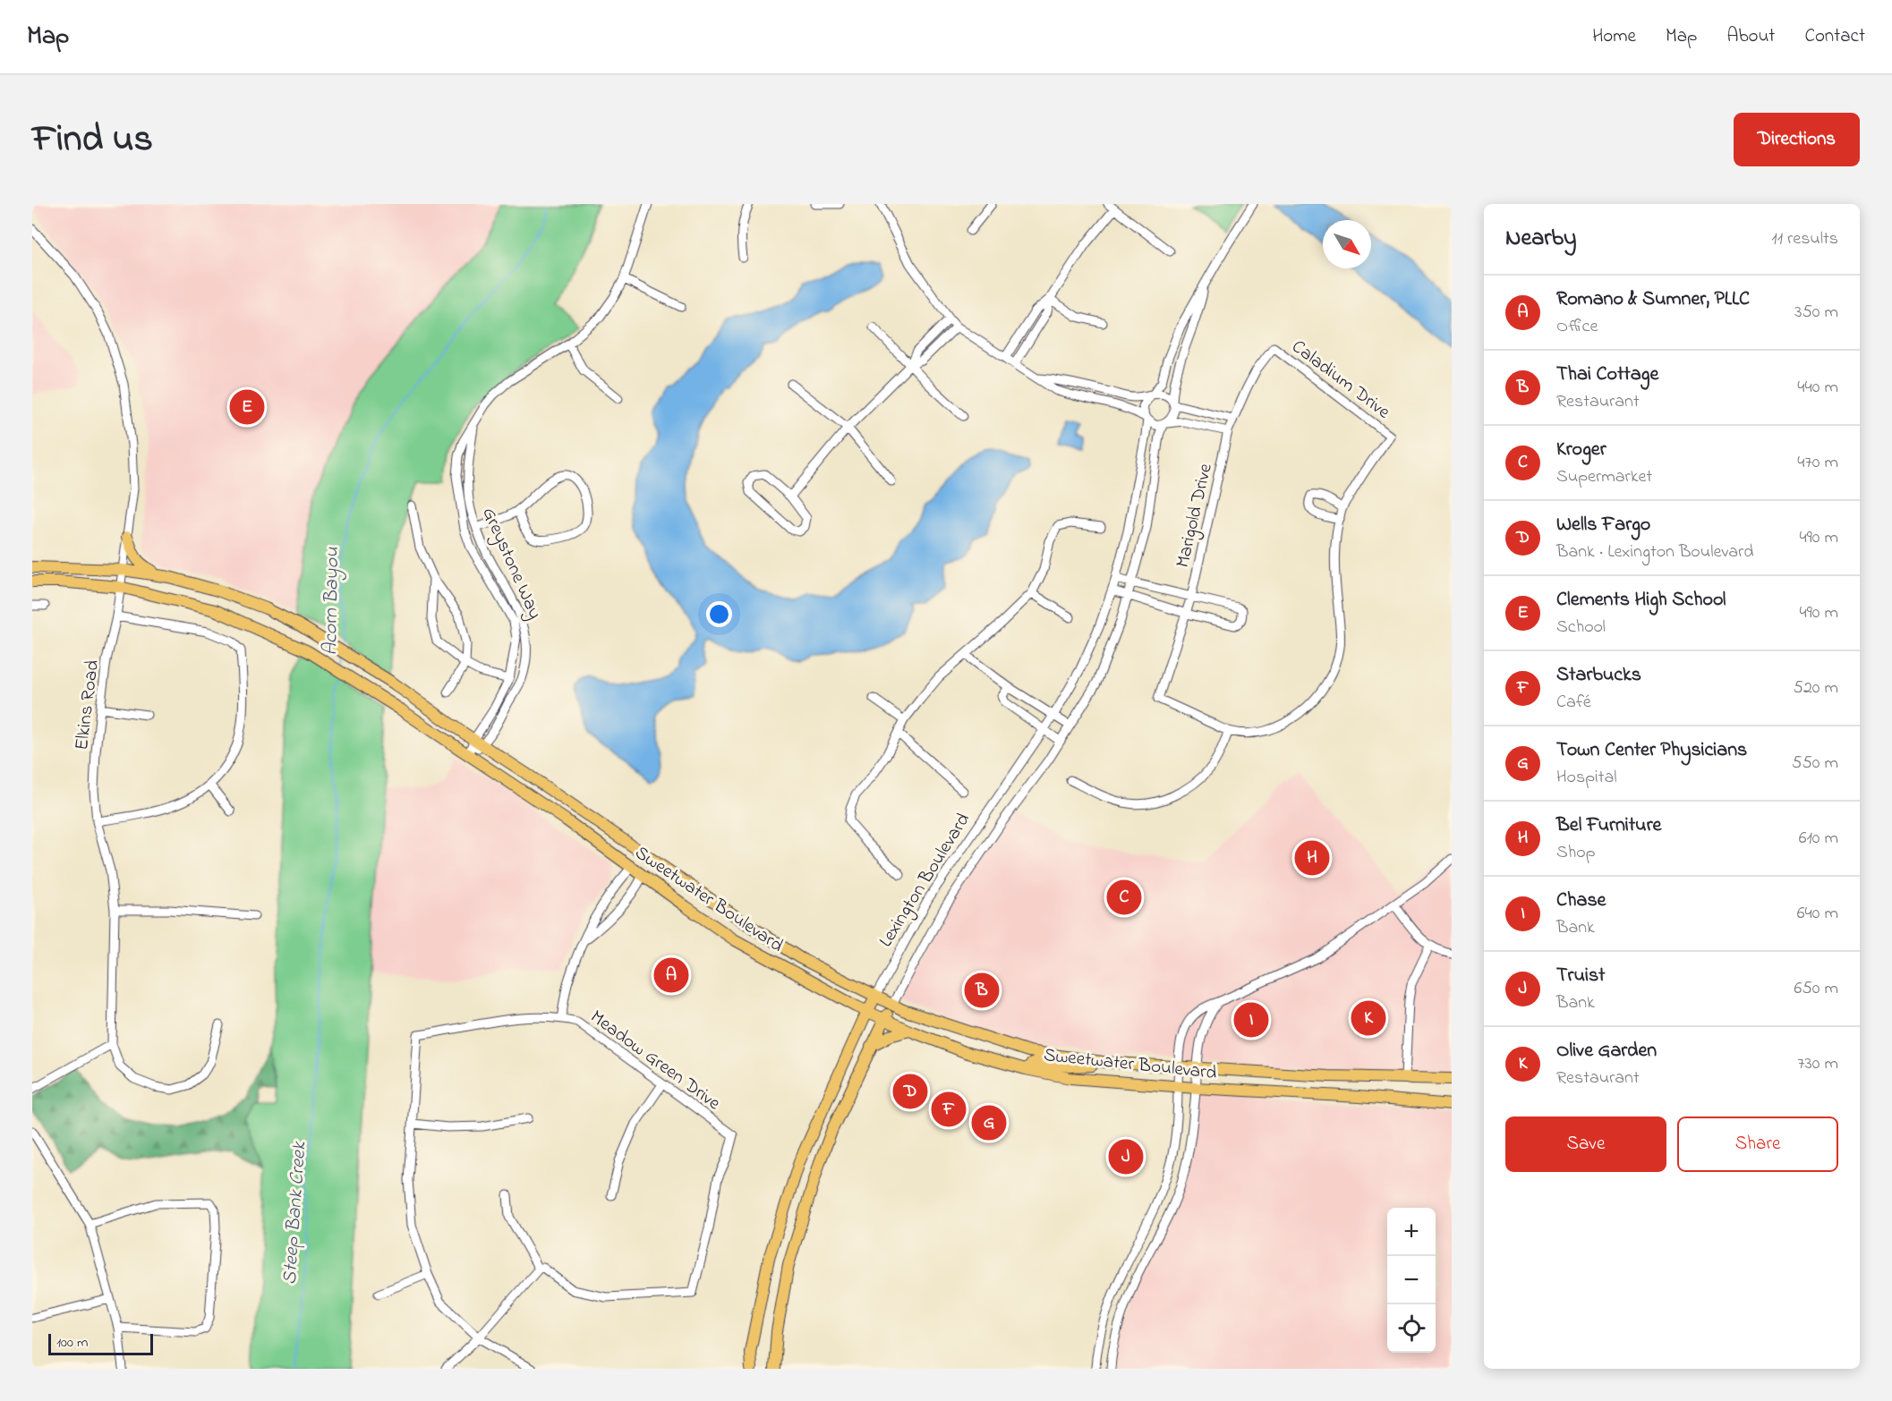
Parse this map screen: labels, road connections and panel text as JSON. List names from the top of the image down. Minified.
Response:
{"streets":{"main road":["Lexington Boulevard","Sweetwater Boulevard"],"street":["Caladium Drive","Marigold Drive","Greystone Way","Elkins Road","Meadow Green Drive"]},"crossings":[["Caladium Drive","Marigold Drive"],["Greystone Way","Sweetwater Boulevard"],["Elkins Road","Sweetwater Boulevard"],["Lexington Boulevard","Sweetwater Boulevard"]],"water":["Acorn Bayou","Steep Bank Creek"],"scale_bar":"100 m","north":"bottom right","page":{"header":"Map","nav":["Home","Map","About","Contact"],"title":"Find us","buttons":["Directions",["Save","Share"]],"heading":["Nearby","11 results"],"list":[{"mark":"A","name":"Romano & Sumner, PLLC","note":"Office","value":"350 m"},{"mark":"B","name":"Thai Cottage","note":"Restaurant","value":"440 m"},{"mark":"C","name":"Kroger","note":"Supermarket","value":"470 m"},{"mark":"D","name":"Wells Fargo","note":"Bank · Lexington Boulevard","value":"490 m"},{"mark":"E","name":"Clements High School","note":"School","value":"490 m"},{"mark":"F","name":"Starbucks","note":"Café","value":"520 m"},{"mark":"G","name":"Town Center Physicians","note":"Hospital","value":"550 m"},{"mark":"H","name":"Bel Furniture","note":"Shop","value":"610 m"},{"mark":"I","name":"Chase","note":"Bank","value":"640 m"},{"mark":"J","name":"Truist","note":"Bank","value":"650 m"},{"mark":"K","name":"Olive Garden","note":"Restaurant","value":"730 m"}],"pins":["E","H","C","A","B","K","I","D","F","G","J"],"map_buttons":["+","−"],"scale":"100 m"}}
